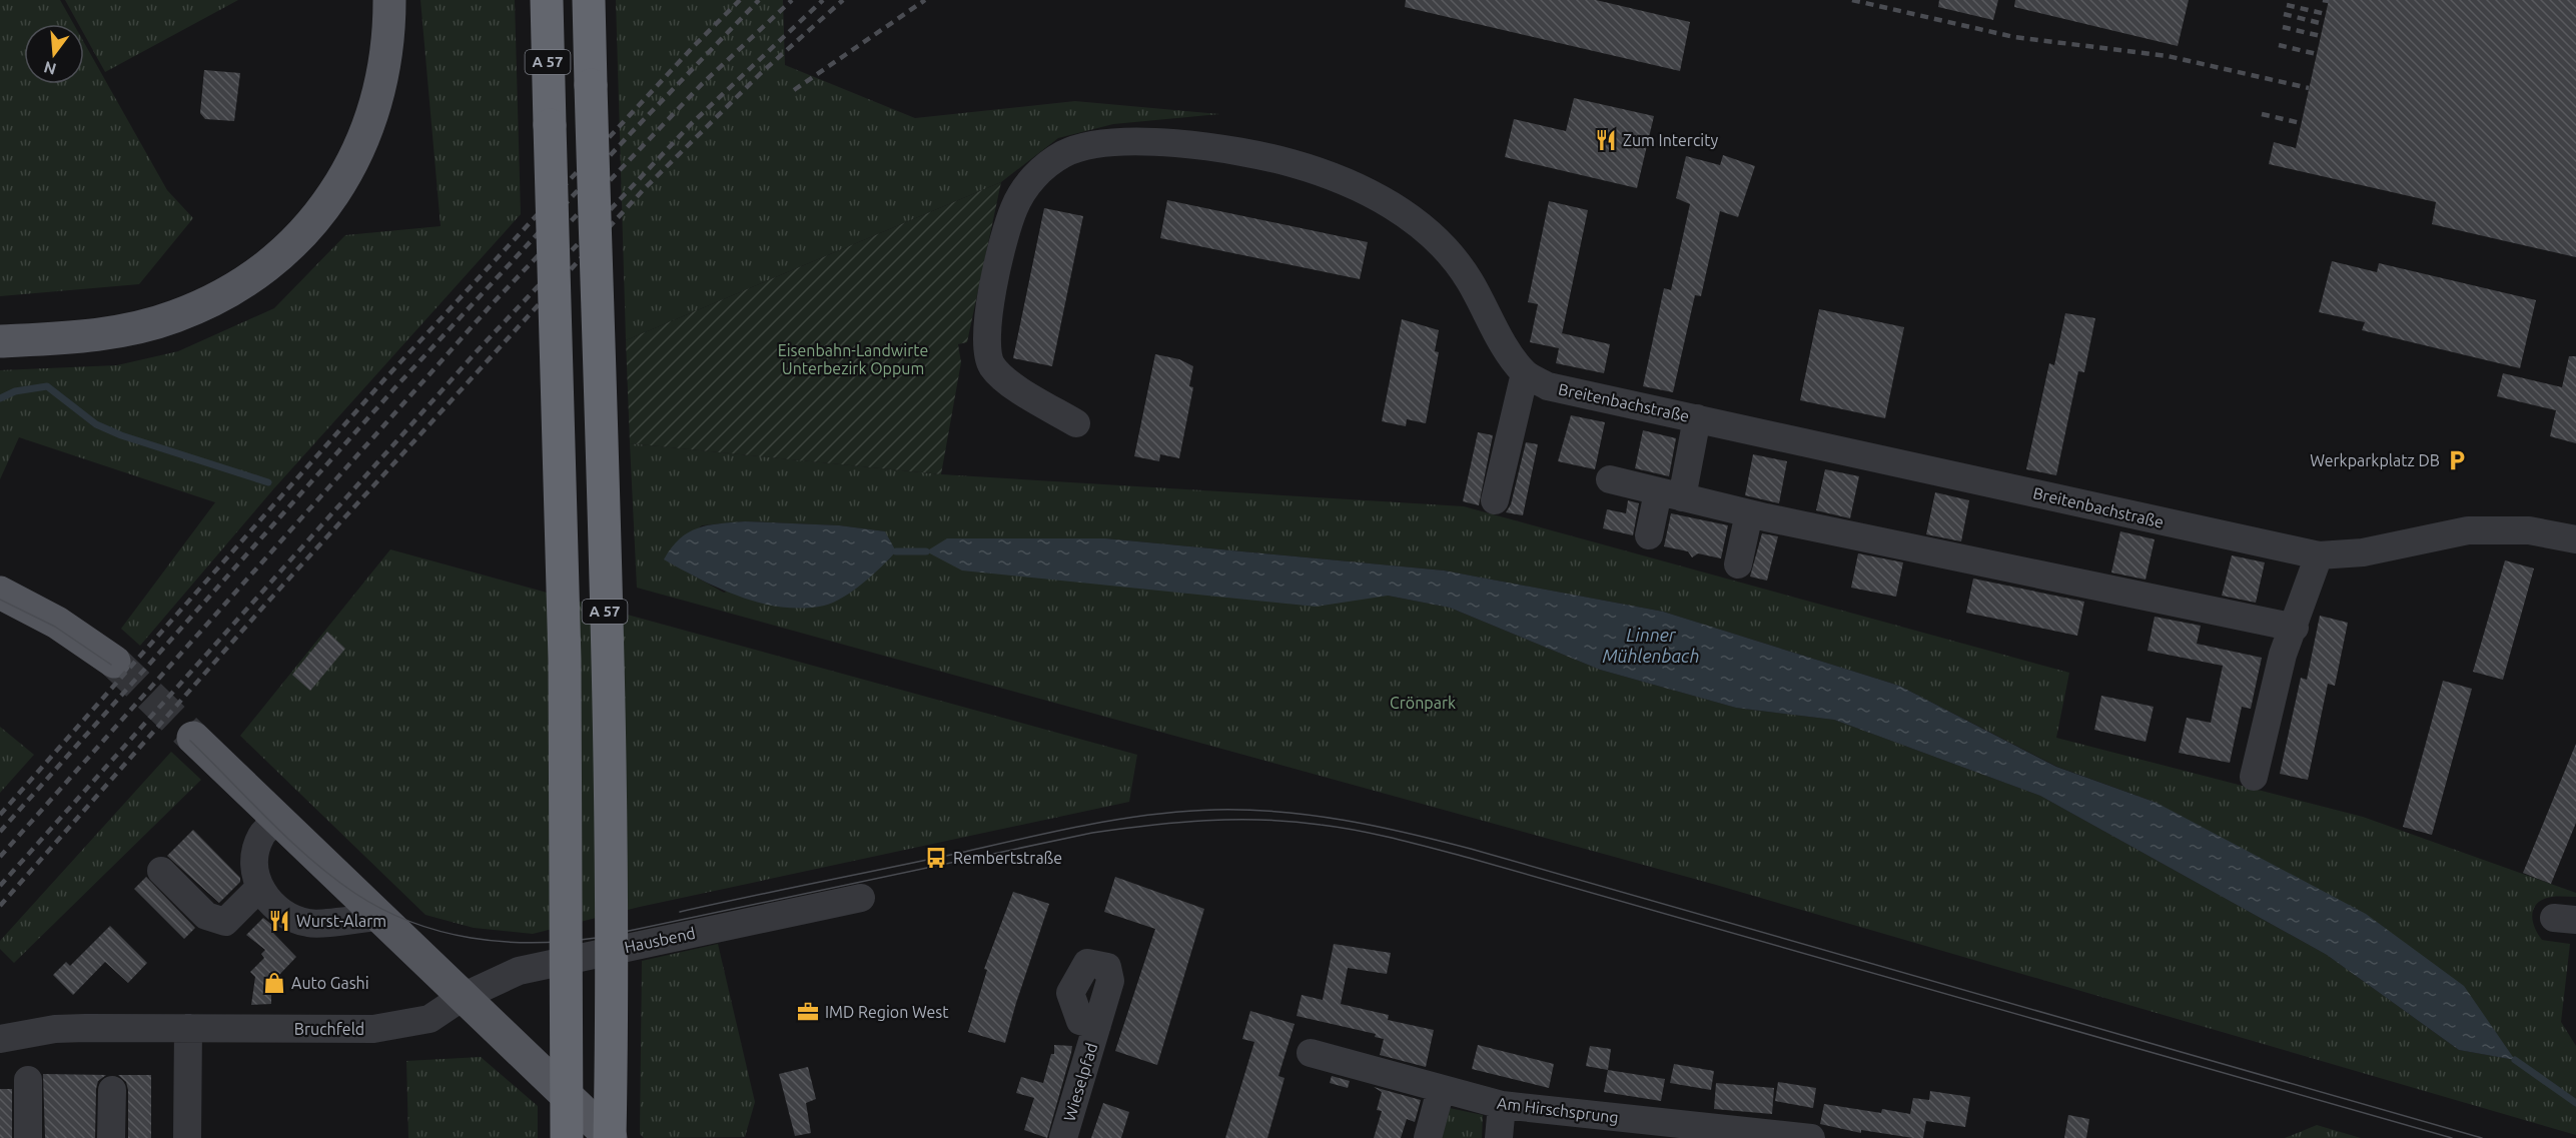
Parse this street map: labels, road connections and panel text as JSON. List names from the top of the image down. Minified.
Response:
{"streets":{"highway":["A 57"],"street":["Breitenbachstraße","Hausbend","Bruchfeld","Wieselpfad","Am Hirschsprung"]},"crossings":[["Hausbend","Bruchfeld"]],"water":["Linner Mühlenbach"],"parks":["Eisenbahn-Landwirte Unterbezirk Oppum","Crönpark"],"places":{"restaurant":["Zum Intercity","Wurst-Alarm"],"parking":["Werkparkplatz DB"],"bus stop":["Rembertstraße"],"shop":["Auto Gashi"],"office":["IMD Region West"]},"north":"bottom"}
